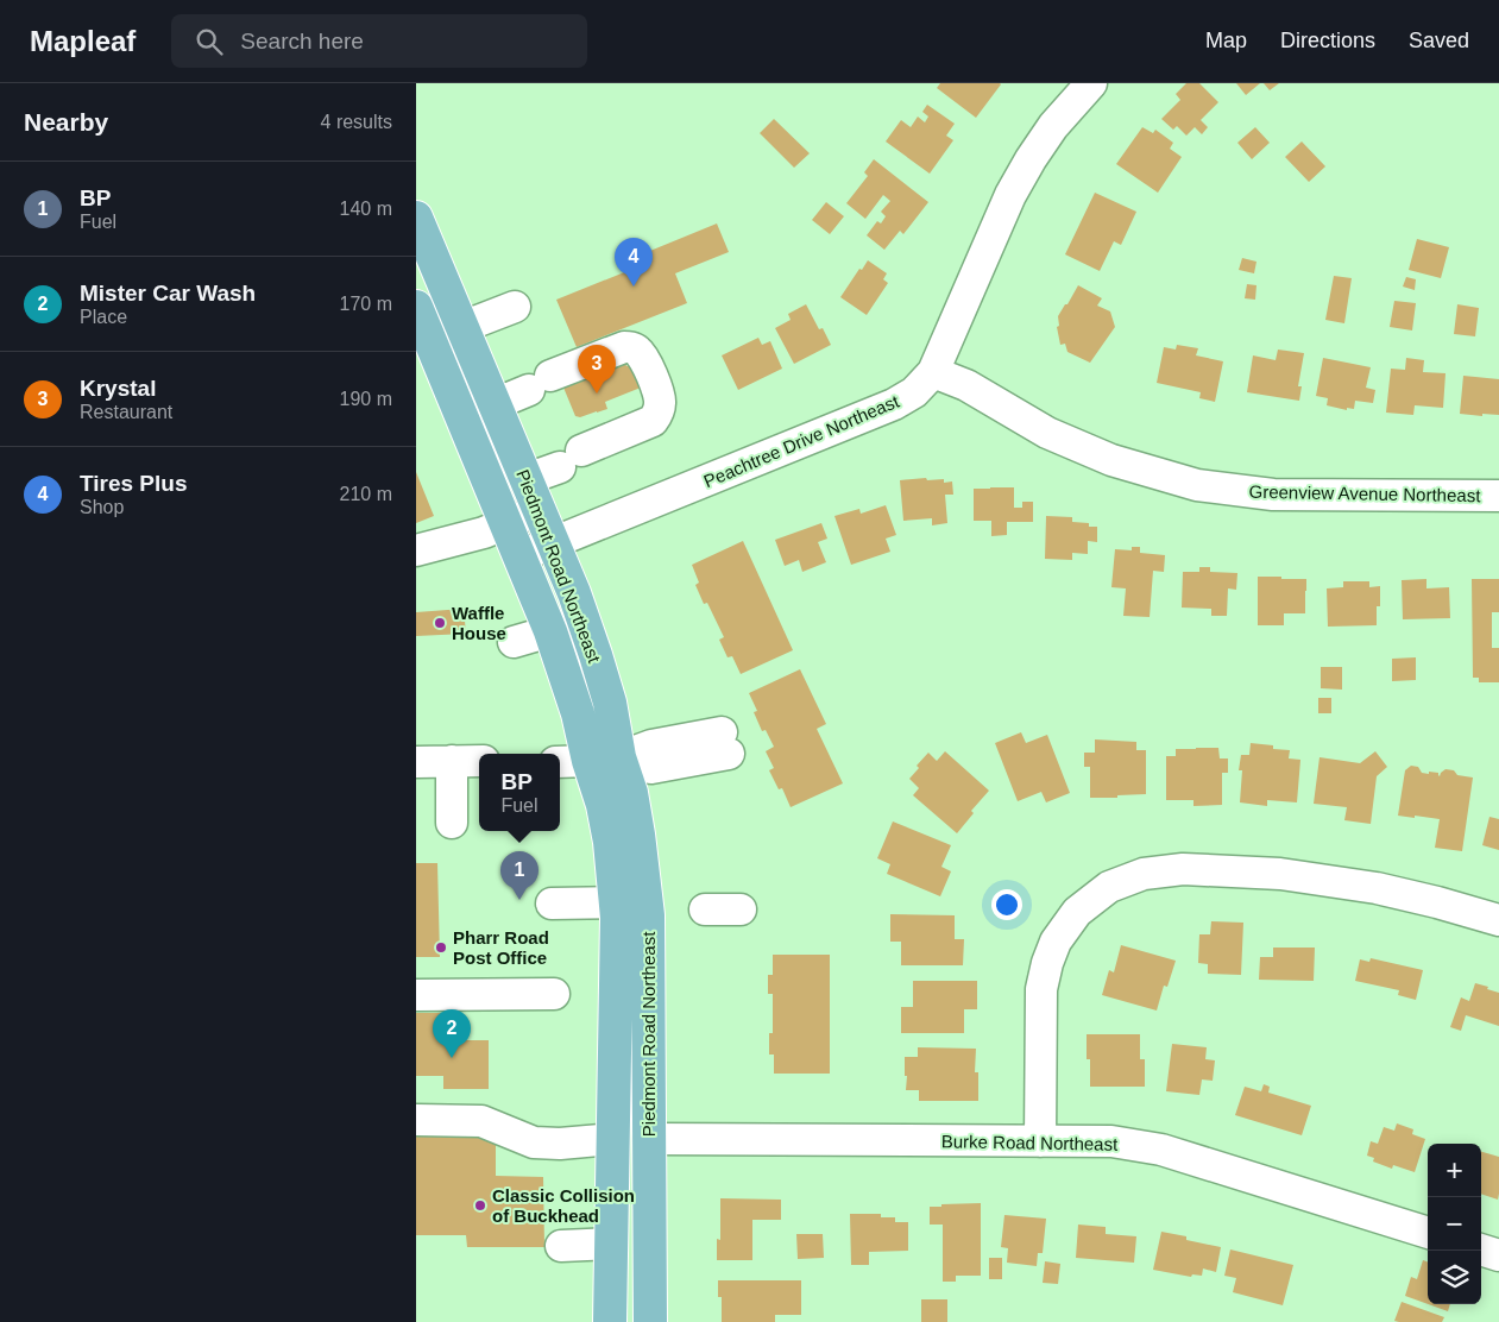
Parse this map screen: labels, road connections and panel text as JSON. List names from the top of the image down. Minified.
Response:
{"streets":{"main road":["Piedmont Road Northeast"],"street":["Peachtree Drive Northeast","Greenview Avenue Northeast","Burke Road Northeast"]},"crossings":[["Peachtree Drive Northeast","Greenview Avenue Northeast"],["Peachtree Drive Northeast","Piedmont Road Northeast"],["Piedmont Road Northeast","Burke Road Northeast"]],"places":["Waffle House","Pharr Road Post Office","Classic Collision of Buckhead"],"page":{"header":"Mapleaf","search":"Search here","nav":["Map","Directions","Saved"],"heading":["Nearby","4 results"],"list":[{"mark":"1","name":"BP","note":"Fuel","value":"140 m"},{"mark":"2","name":"Mister Car Wash","note":"Place","value":"170 m"},{"mark":"3","name":"Krystal","note":"Restaurant","value":"190 m"},{"mark":"4","name":"Tires Plus","note":"Shop","value":"210 m"}],"pins":["4","3","1","2"],"popup":["BP","Fuel"],"map_buttons":["+","−"]}}
